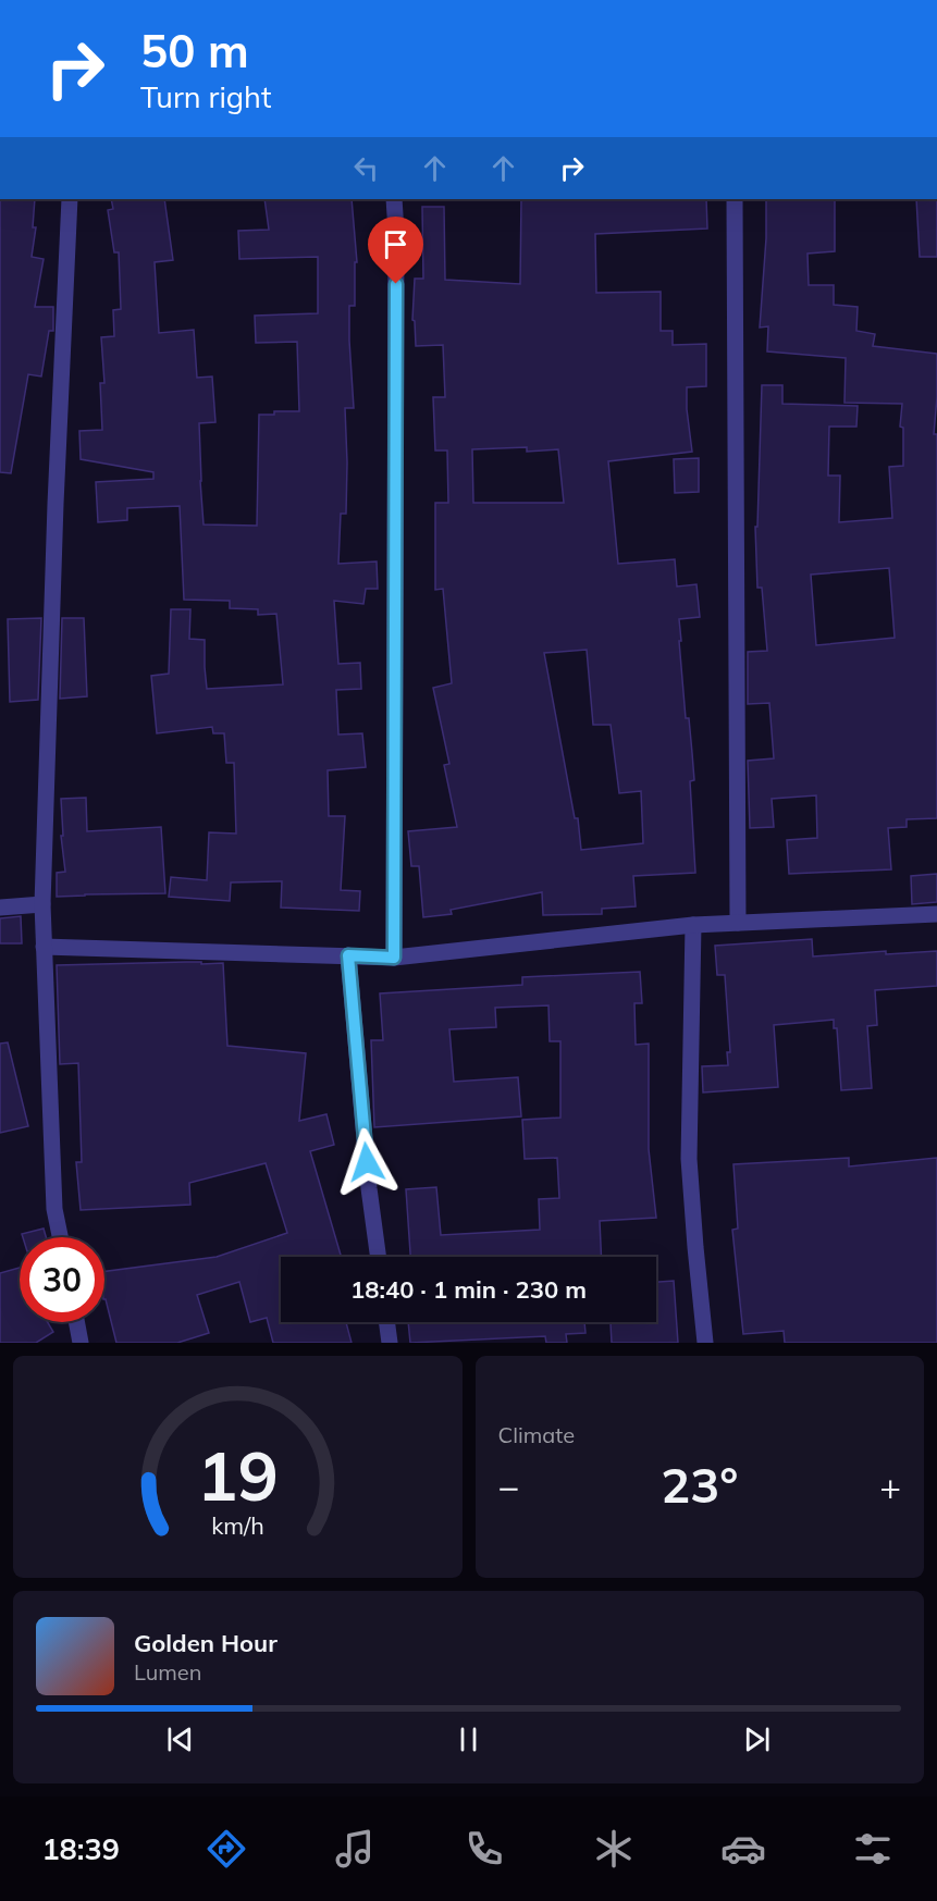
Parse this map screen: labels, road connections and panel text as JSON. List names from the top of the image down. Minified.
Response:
{"page":{"turn":["50 m","Turn right"],"limit":"30","trip":"18:40 · 1 min · 230 m","tile":"Climate","heat":["−","23°","+"],"song":["Golden Hour","Lumen"],"tabs":"18:39","gauge":["19","km/h"]}}
